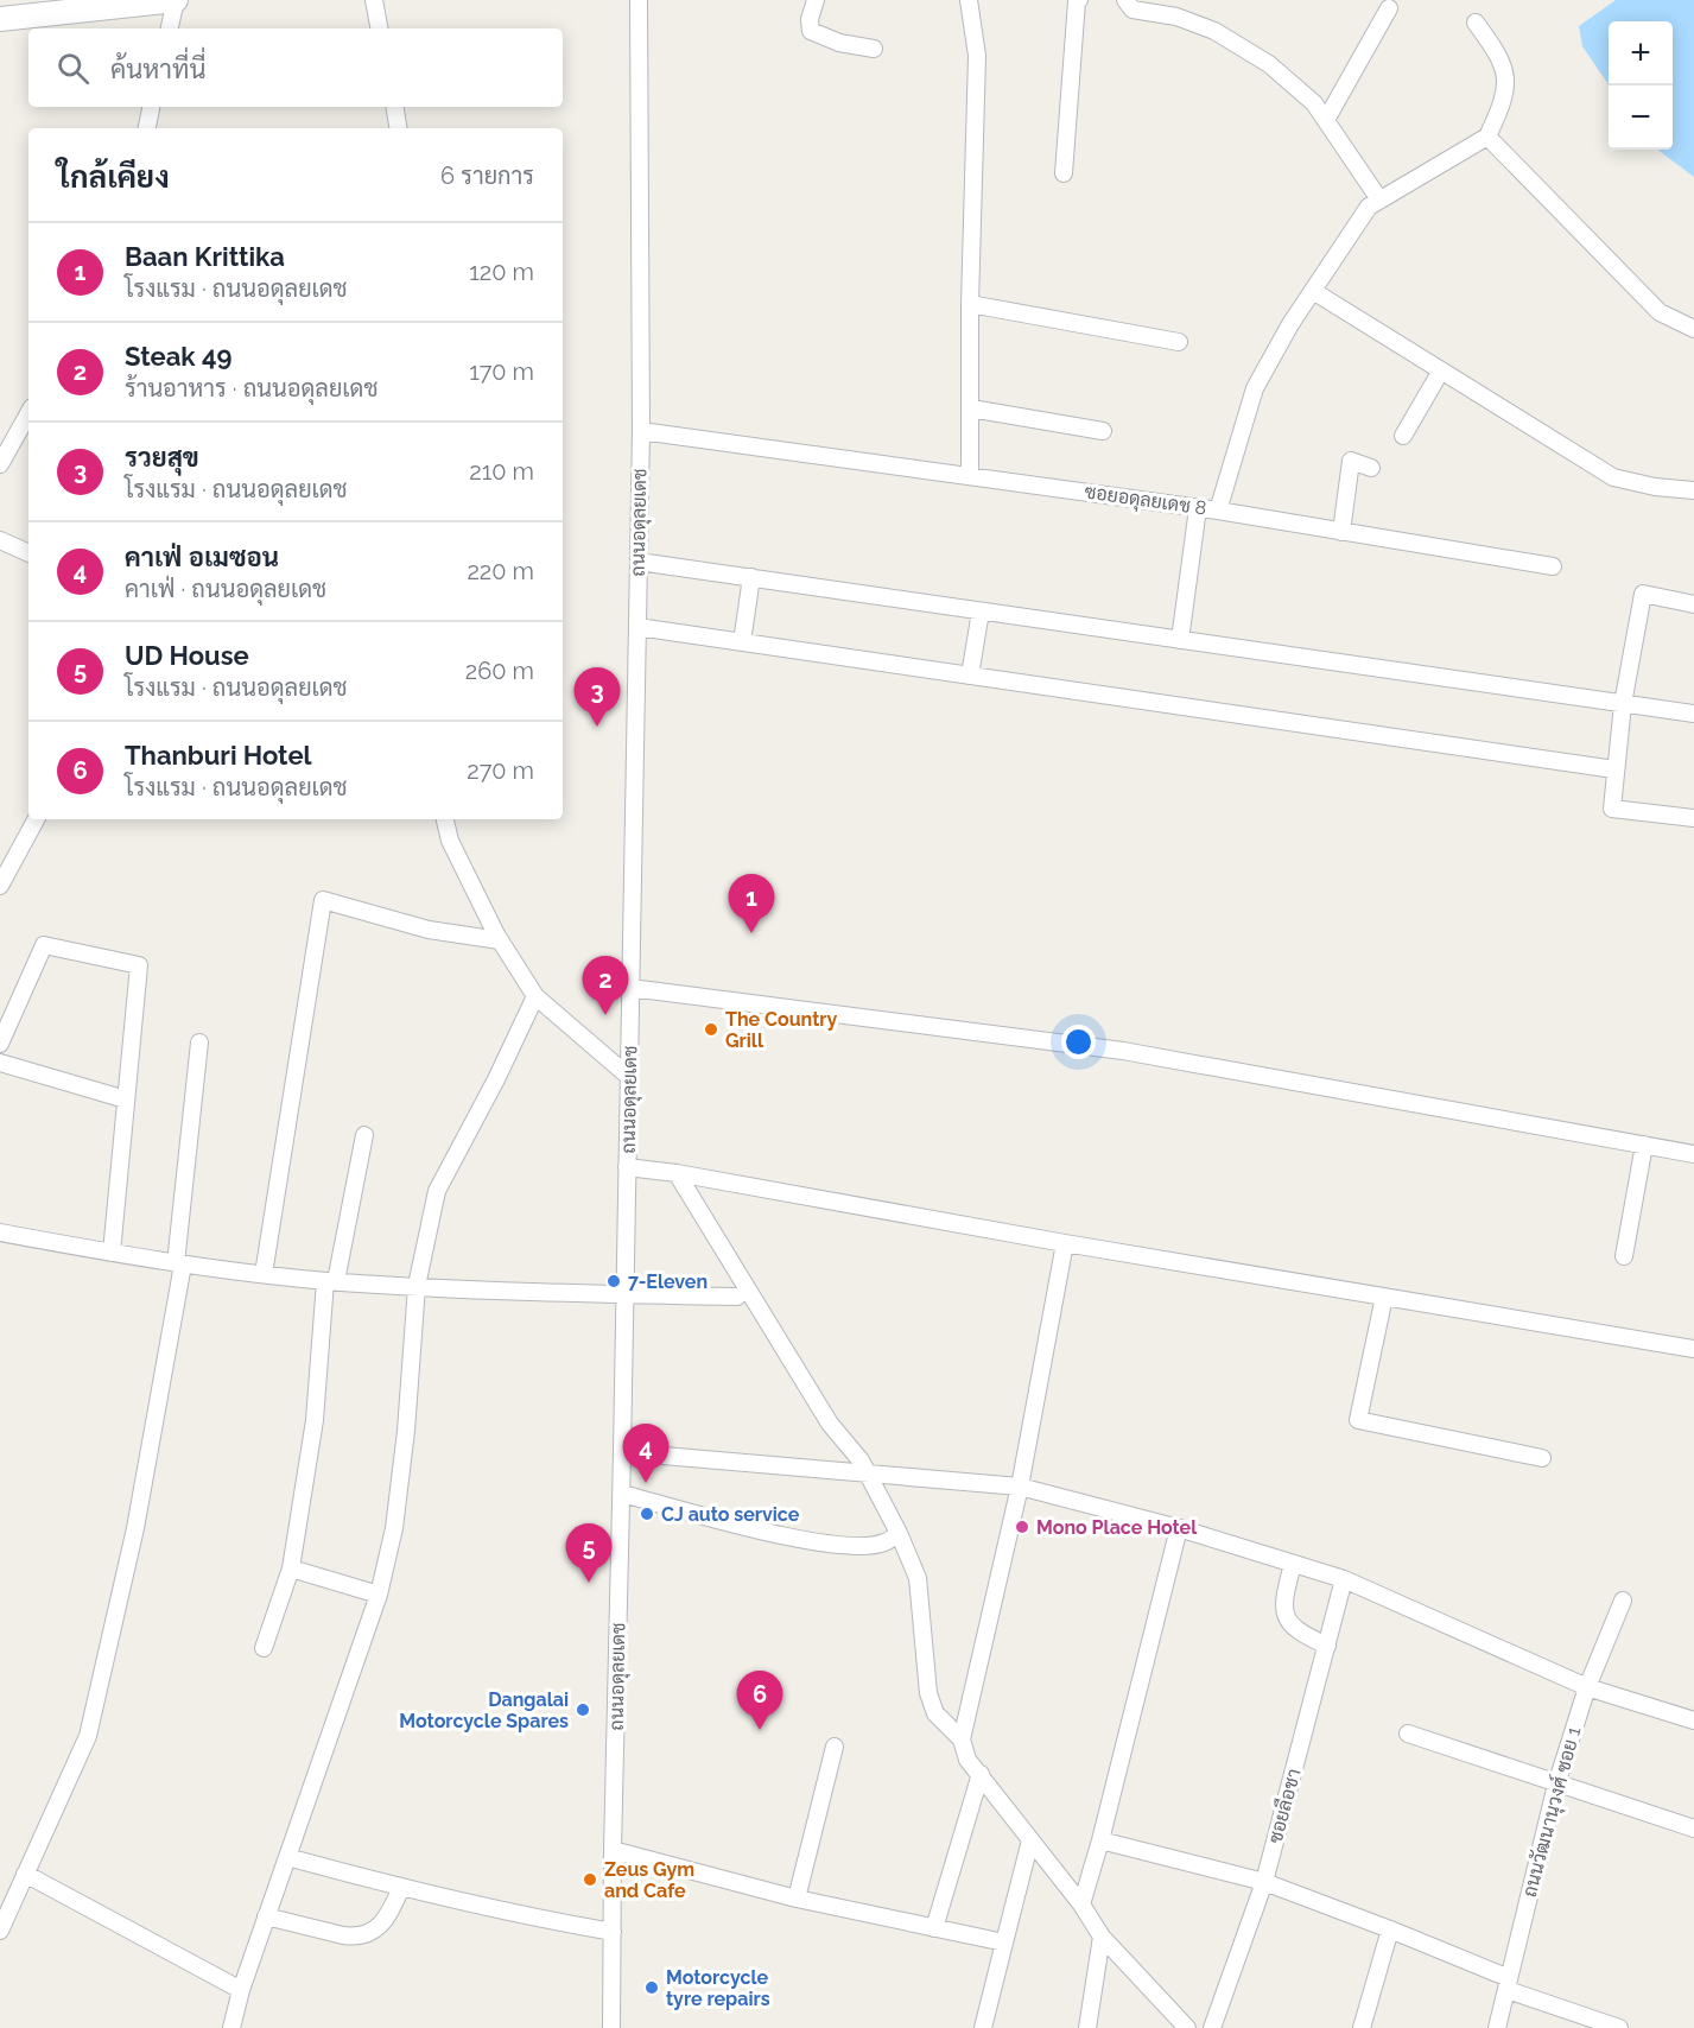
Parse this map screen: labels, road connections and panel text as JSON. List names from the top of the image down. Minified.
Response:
{"streets":{"street":["ซอยอดุลยเดช 8","ถนนอดุลยเดช","ซอยลือชา","ถนนวัฒนานุวงศ์ ซอย 1"]},"crossings":[["ซอยอดุลยเดช 8","ถนนอดุลยเดช"]],"places":["The Country Grill","7-Eleven","CJ auto service","Mono Place Hotel","Dangalai Motorcycle Spares","Zeus Gym and Cafe","Motorcycle tyre repairs"],"page":{"map_buttons":["+","−"],"search":"ค้นหาที่นี่","heading":["ใกล้เคียง","6 รายการ"],"list":[{"mark":"1","name":"Baan Krittika","note":"โรงแรม · ถนนอดุลยเดช","value":"120 m"},{"mark":"2","name":"Steak 49","note":"ร้านอาหาร · ถนนอดุลยเดช","value":"170 m"},{"mark":"3","name":"รวยสุข","note":"โรงแรม · ถนนอดุลยเดช","value":"210 m"},{"mark":"4","name":"คาเฟ่ อเมซอน","note":"คาเฟ่ · ถนนอดุลยเดช","value":"220 m"},{"mark":"5","name":"UD House","note":"โรงแรม · ถนนอดุลยเดช","value":"260 m"},{"mark":"6","name":"Thanburi Hotel","note":"โรงแรม · ถนนอดุลยเดช","value":"270 m"}],"pins":["3","1","2","4","5","6"]}}
